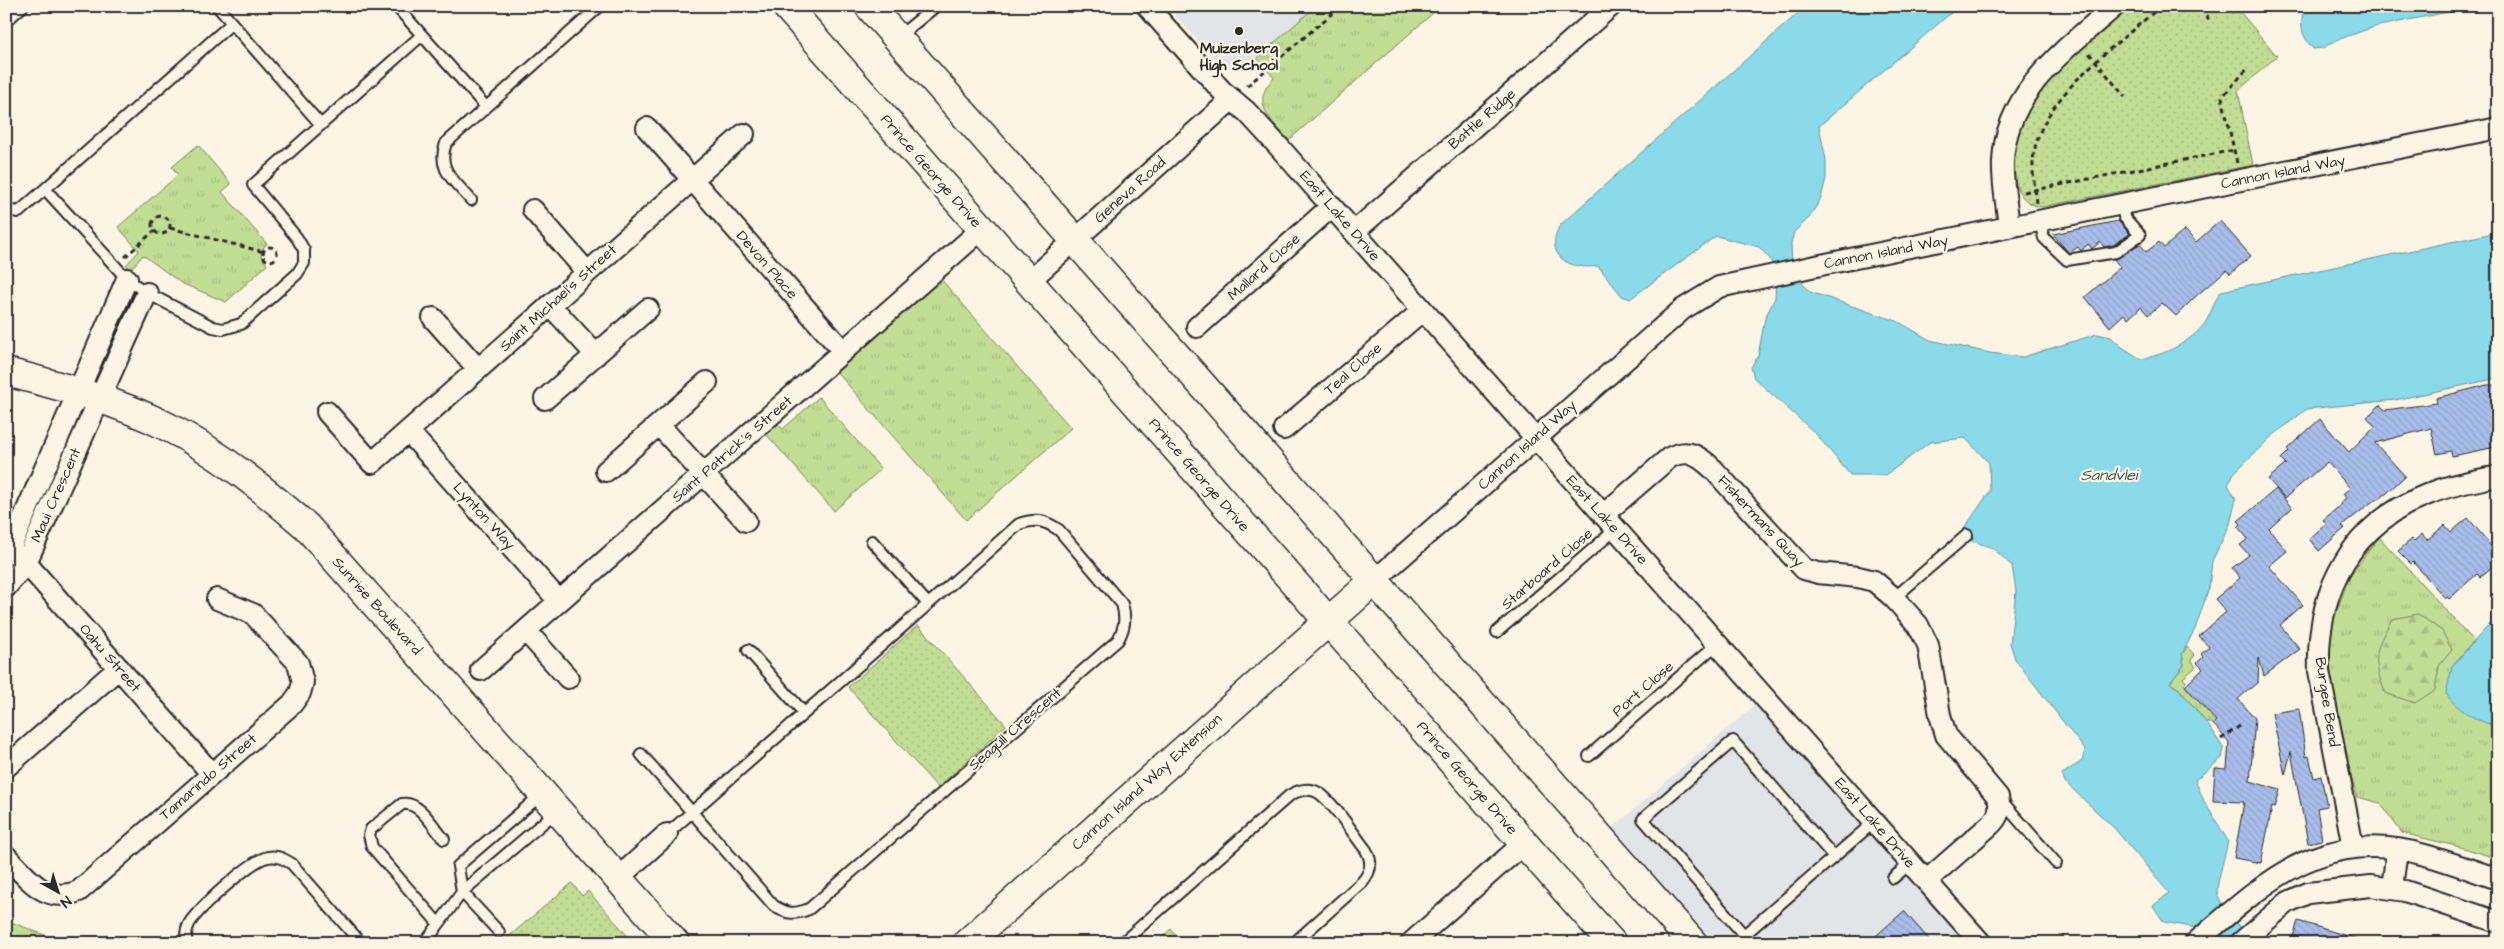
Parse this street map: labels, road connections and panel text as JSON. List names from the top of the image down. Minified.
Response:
{"streets":{"main road":["Prince George Drive","Sunrise Boulevard","Cannon Island Way Extension"],"street":["Battle Ridge","Cannon Island Way","Geneva Road","East Lake Drive","Devon Place","Mallard Close","Saint Michael's Street","Teal Close","Saint Patrick's Street","Maui Crescent","Lynton Way","Fishermans Quay","Oahu Street","Burgee Bend","Seagull Crescent","Tamarindo Street"],"lane":["Starboard Close","Port Close"]},"crossings":[["Battle Ridge","East Lake Drive"],["Prince George Drive","Geneva Road"],["Prince George Drive","Saint Patrick's Street"],["Prince George Drive","Cannon Island Way Extension"],["Cannon Island Way","East Lake Drive"],["Cannon Island Way","Cannon Island Way Extension"],["Geneva Road","East Lake Drive"],["East Lake Drive","Mallard Close"],["East Lake Drive","Teal Close"],["East Lake Drive","Fishermans Quay"],["East Lake Drive","Starboard Close"],["East Lake Drive","Port Close"],["Devon Place","Saint Michael's Street"],["Devon Place","Saint Patrick's Street"],["Saint Michael's Street","Lynton Way"],["Saint Patrick's Street","Lynton Way"],["Maui Crescent","Sunrise Boulevard"],["Maui Crescent","Oahu Street"],["Fishermans Quay","Starboard Close"],["Sunrise Boulevard","Seagull Crescent"],["Oahu Street","Tamarindo Street"]],"water":["Sandvlei"],"places":["Muizenberg High School"],"north":"bottom right"}
